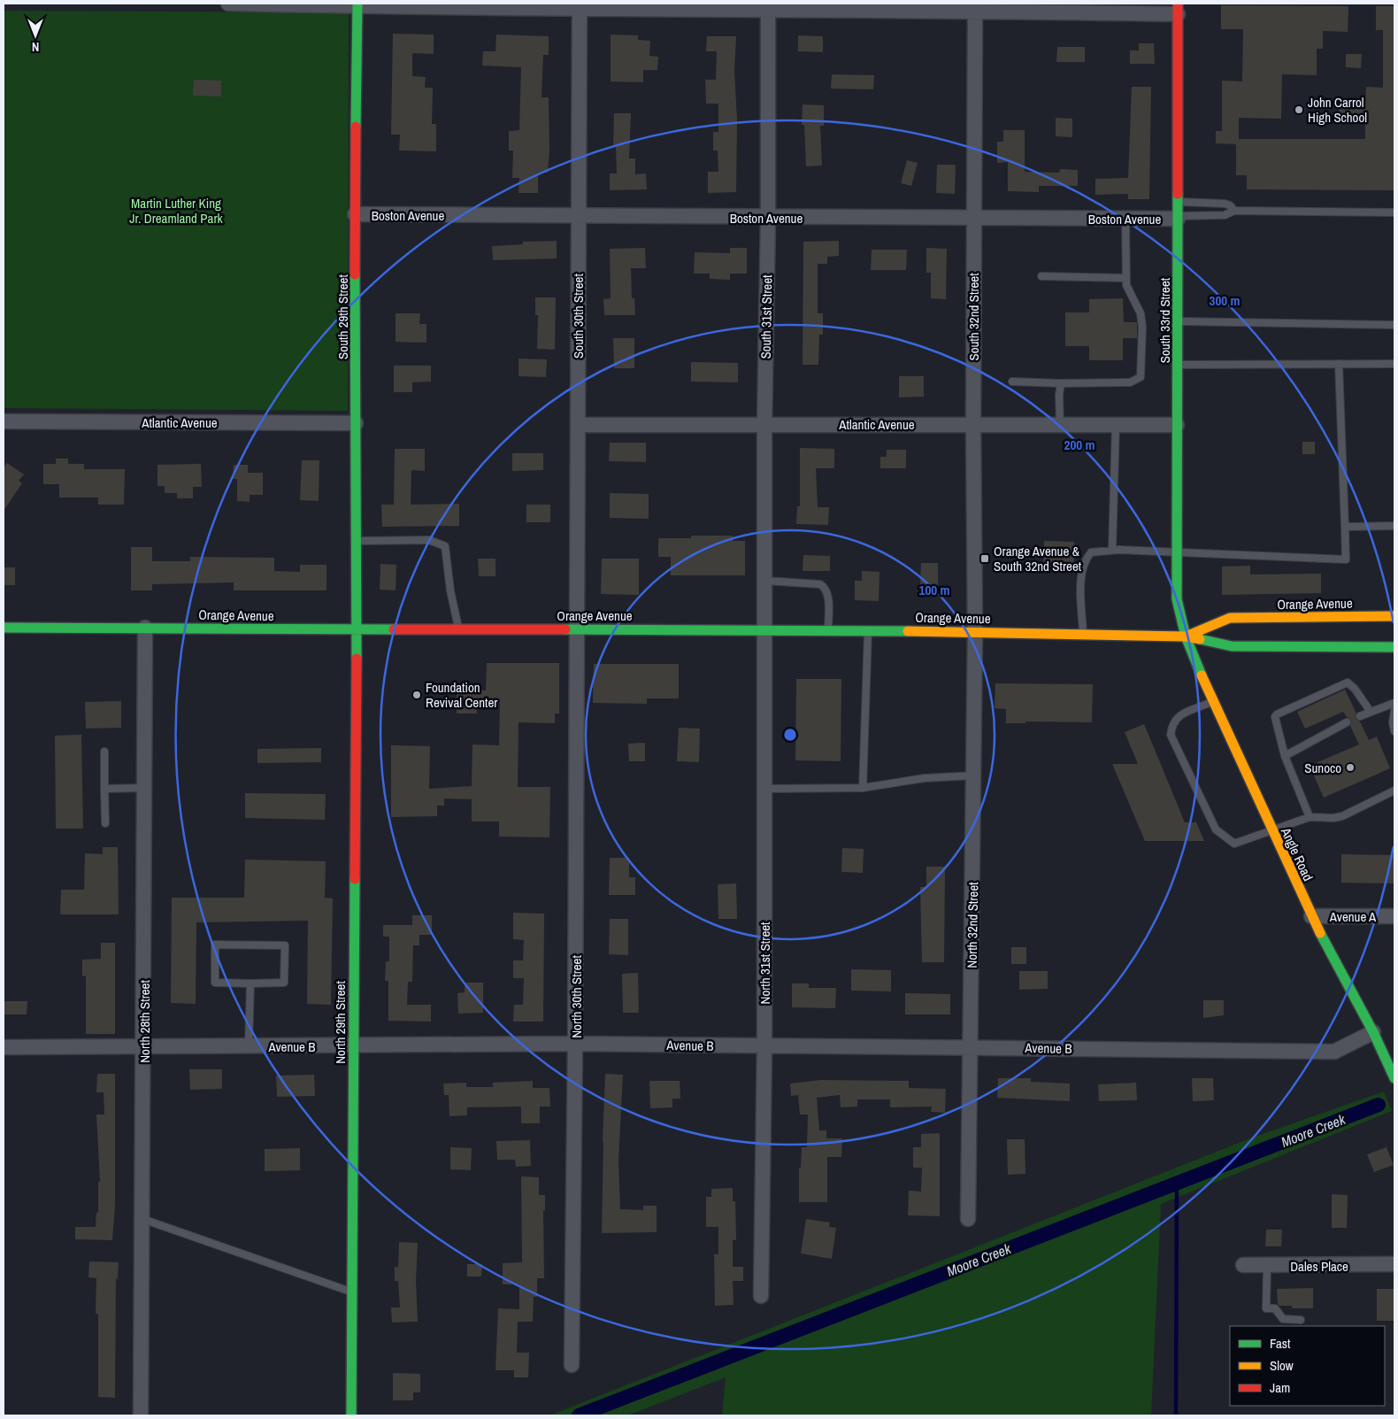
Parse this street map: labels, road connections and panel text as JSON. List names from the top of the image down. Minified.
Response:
{"streets":{"main road":["South 29th Street","South 33rd Street","Orange Avenue","Angle Road","North 29th Street"],"street":["Boston Avenue","South 30th Street","South 31st Street","South 32nd Street","Atlantic Avenue","Avenue A","North 32nd Street","North 31st Street","North 30th Street","North 28th Street","Avenue B","Dales Place"]},"crossings":[["Boston Avenue","South 30th Street"],["Boston Avenue","South 29th Street"],["Boston Avenue","South 31st Street"],["Boston Avenue","South 32nd Street"],["Boston Avenue","South 33rd Street"],["South 30th Street","Atlantic Avenue"],["South 30th Street","Orange Avenue"],["South 30th Street","North 30th Street"],["South 29th Street","Atlantic Avenue"],["South 29th Street","Orange Avenue"],["South 29th Street","North 29th Street"],["South 31st Street","Atlantic Avenue"],["South 31st Street","Orange Avenue"],["South 31st Street","North 31st Street"],["South 32nd Street","Atlantic Avenue"],["South 32nd Street","Orange Avenue"],["South 32nd Street","North 32nd Street"],["South 33rd Street","Atlantic Avenue"],["South 33rd Street","Orange Avenue"],["South 33rd Street","Angle Road"],["Orange Avenue","Angle Road"],["Orange Avenue","North 32nd Street"],["Orange Avenue","North 31st Street"],["Orange Avenue","North 30th Street"],["Orange Avenue","North 28th Street"],["Orange Avenue","North 29th Street"],["Angle Road","Avenue A"],["Angle Road","Avenue B"],["North 32nd Street","Avenue B"],["North 31st Street","Avenue B"],["North 30th Street","Avenue B"],["North 28th Street","Avenue B"],["North 29th Street","Avenue B"]],"water":["Moore Creek"],"parks":["Martin Luther King Jr. Dreamland Park"],"places":{"other":["John Carrol High School","Foundation Revival Center","Sunoco"],"transit":["Orange Avenue & South 32nd Street"]},"legend":["Fast","Slow","Jam"],"north":"bottom","rings":["300 m","200 m","100 m"]}
